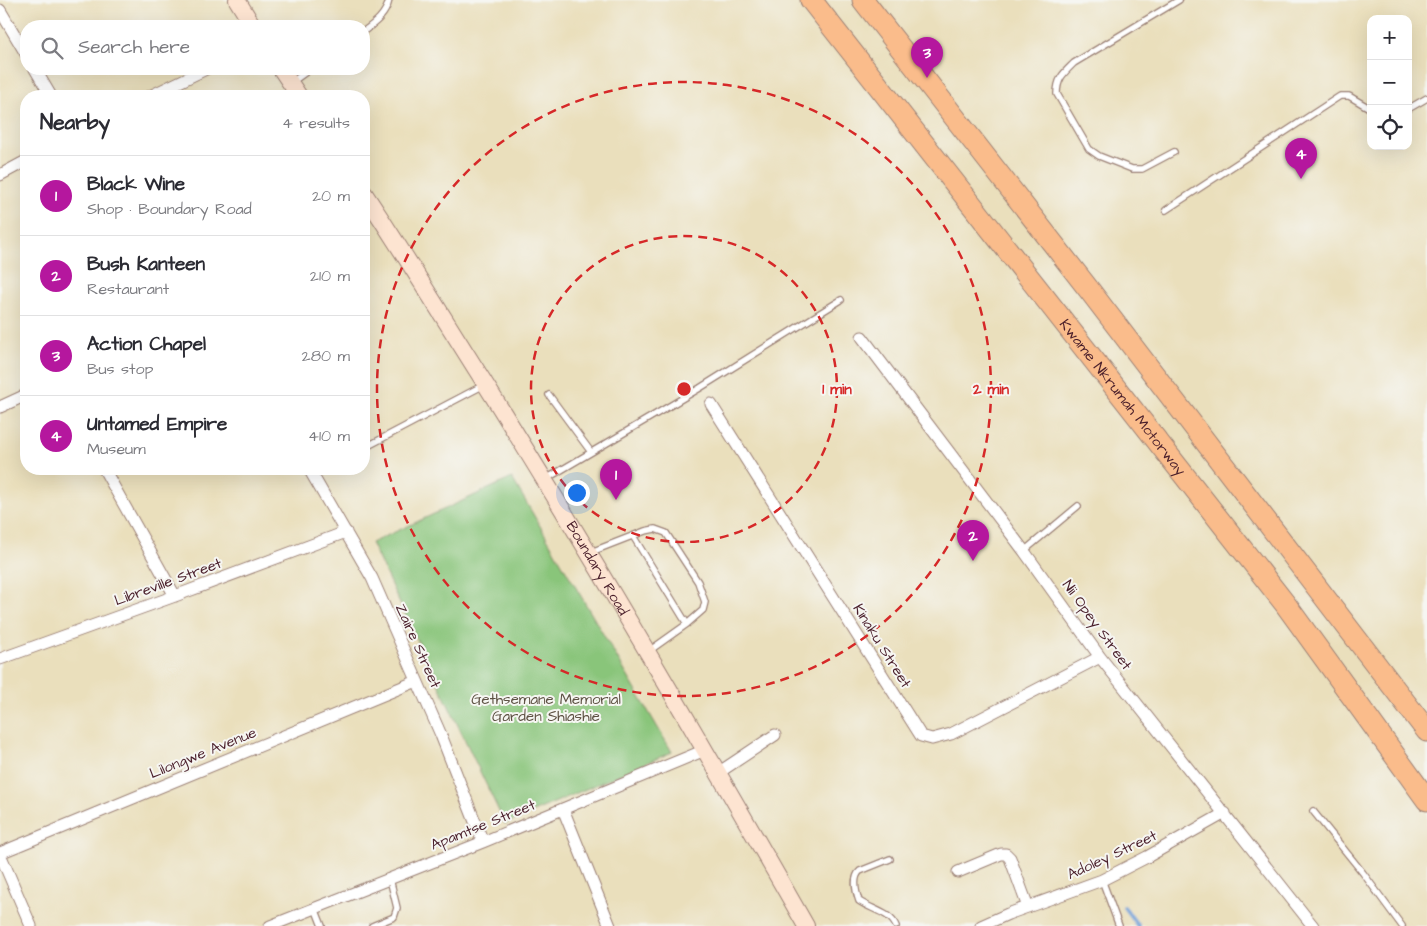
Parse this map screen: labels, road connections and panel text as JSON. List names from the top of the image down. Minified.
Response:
{"streets":{"highway":["Kwame Nkrumah Motorway"],"main road":["Boundary Road"],"street":["Libreville Street","Nii Opey Street","Zaire Street","Kinaku Street","Lilongwe Avenue","Apamtse Street","Adoley Street"]},"crossings":[["Boundary Road","Apamtse Street"],["Libreville Street","Zaire Street"],["Nii Opey Street","Kinaku Street"],["Nii Opey Street","Adoley Street"],["Zaire Street","Lilongwe Avenue"],["Zaire Street","Apamtse Street"]],"parks":["Gethsemane Memorial Garden Shiashie"],"page":{"map_buttons":["+","−"],"search":"Search here","pins":["3","4","1","2"],"heading":["Nearby","4 results"],"list":[{"mark":"1","name":"Black Wine","note":"Shop · Boundary Road","value":"20 m"},{"mark":"2","name":"Bush Kanteen","note":"Restaurant","value":"210 m"},{"mark":"3","name":"Action Chapel","note":"Bus stop","value":"280 m"},{"mark":"4","name":"Untamed Empire","note":"Museum","value":"410 m"}]},"rings":["1 min","2 min"]}
